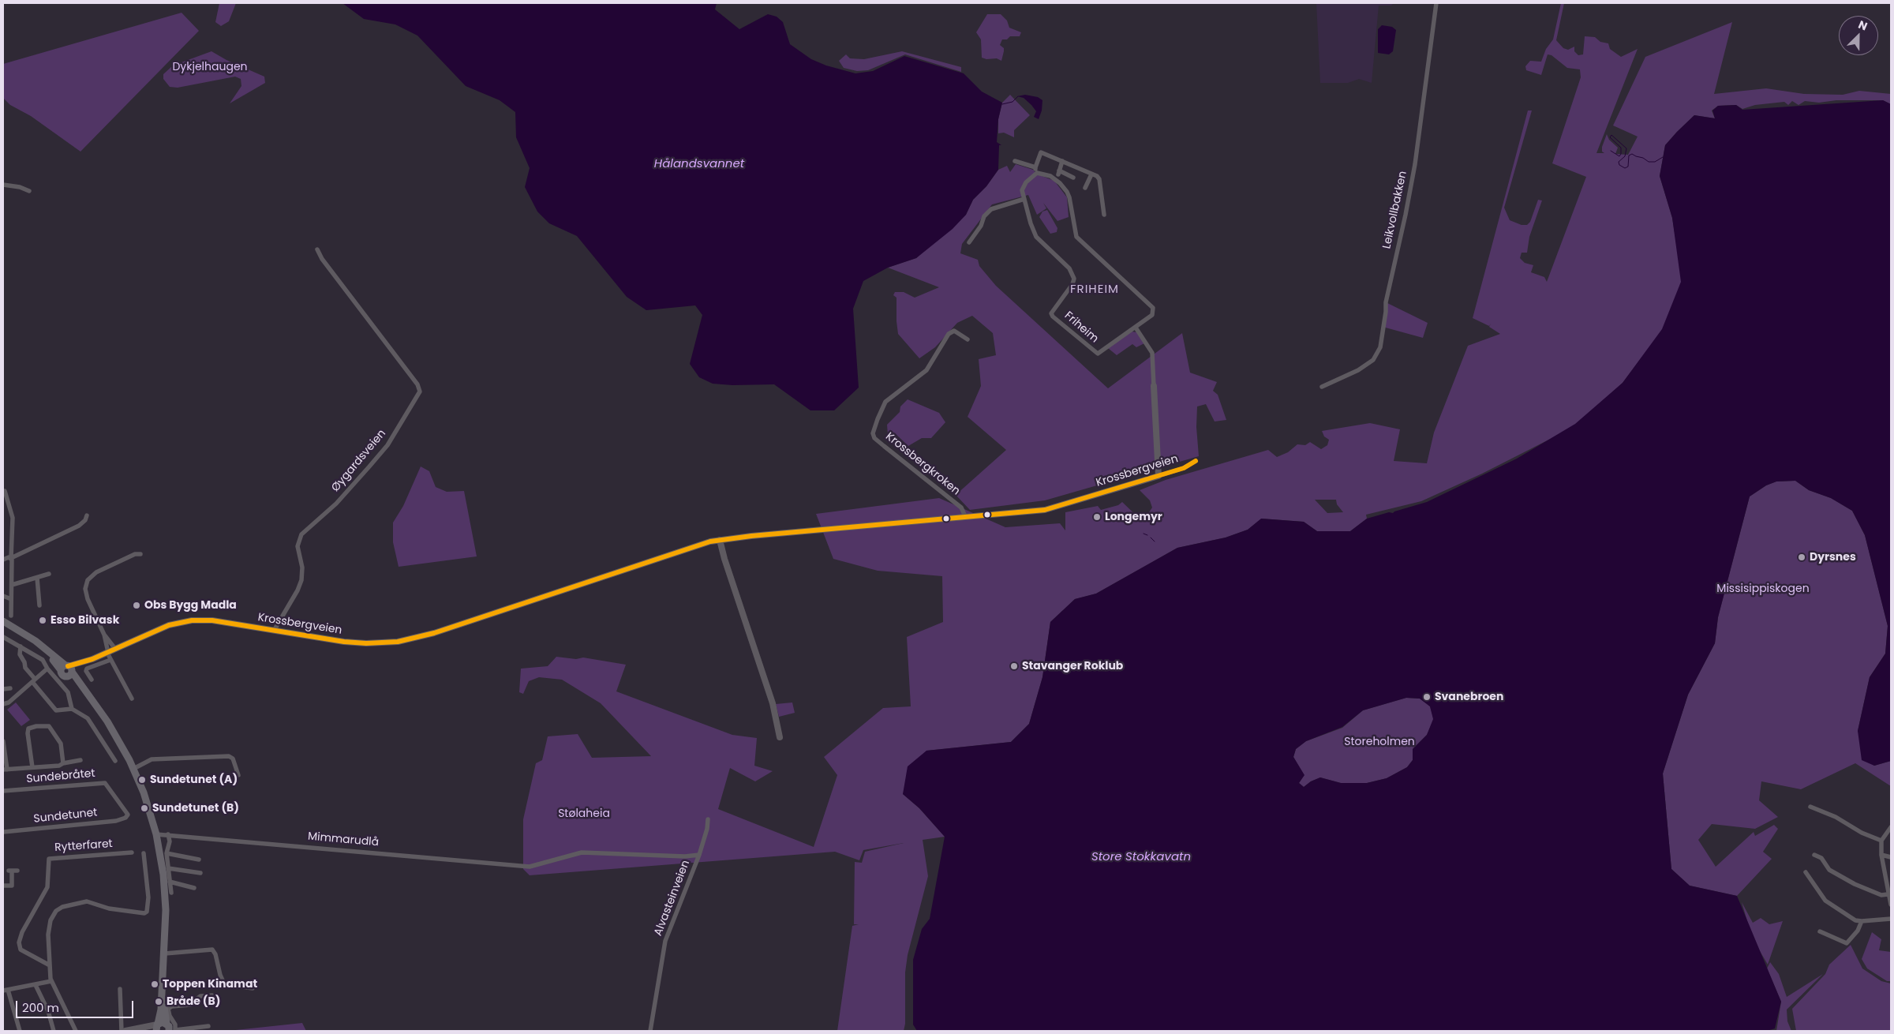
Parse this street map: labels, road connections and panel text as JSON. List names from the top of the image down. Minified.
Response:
{"streets":{"street":["Leikvollbakken","Friheim","Øygardsveien","Krossbergkroken","Krossbergveien","Sundebråtet","Sundetunet","Mimmarudlå","Rytterfaret","Alvasteinveien"]},"crossings":[["Øygardsveien","Krossbergveien"],["Krossbergkroken","Krossbergveien"],["Sundebråtet","Sundetunet"],["Mimmarudlå","Alvasteinveien"]],"districts":["FRIHEIM"],"water":["Hålandsvannet","Store Stokkavatn"],"parks":["Dykjelhaugen","Missisippiskogen","Storeholmen","Stølaheia"],"places":["Longemyr","Dyrsnes","Obs Bygg Madla","Esso Bilvask","Stavanger Roklub","Svanebroen","Sundetunet (A)","Sundetunet (B)","Toppen Kinamat","Bråde (B)"],"scale_bar":"200 m","north":"top right"}
